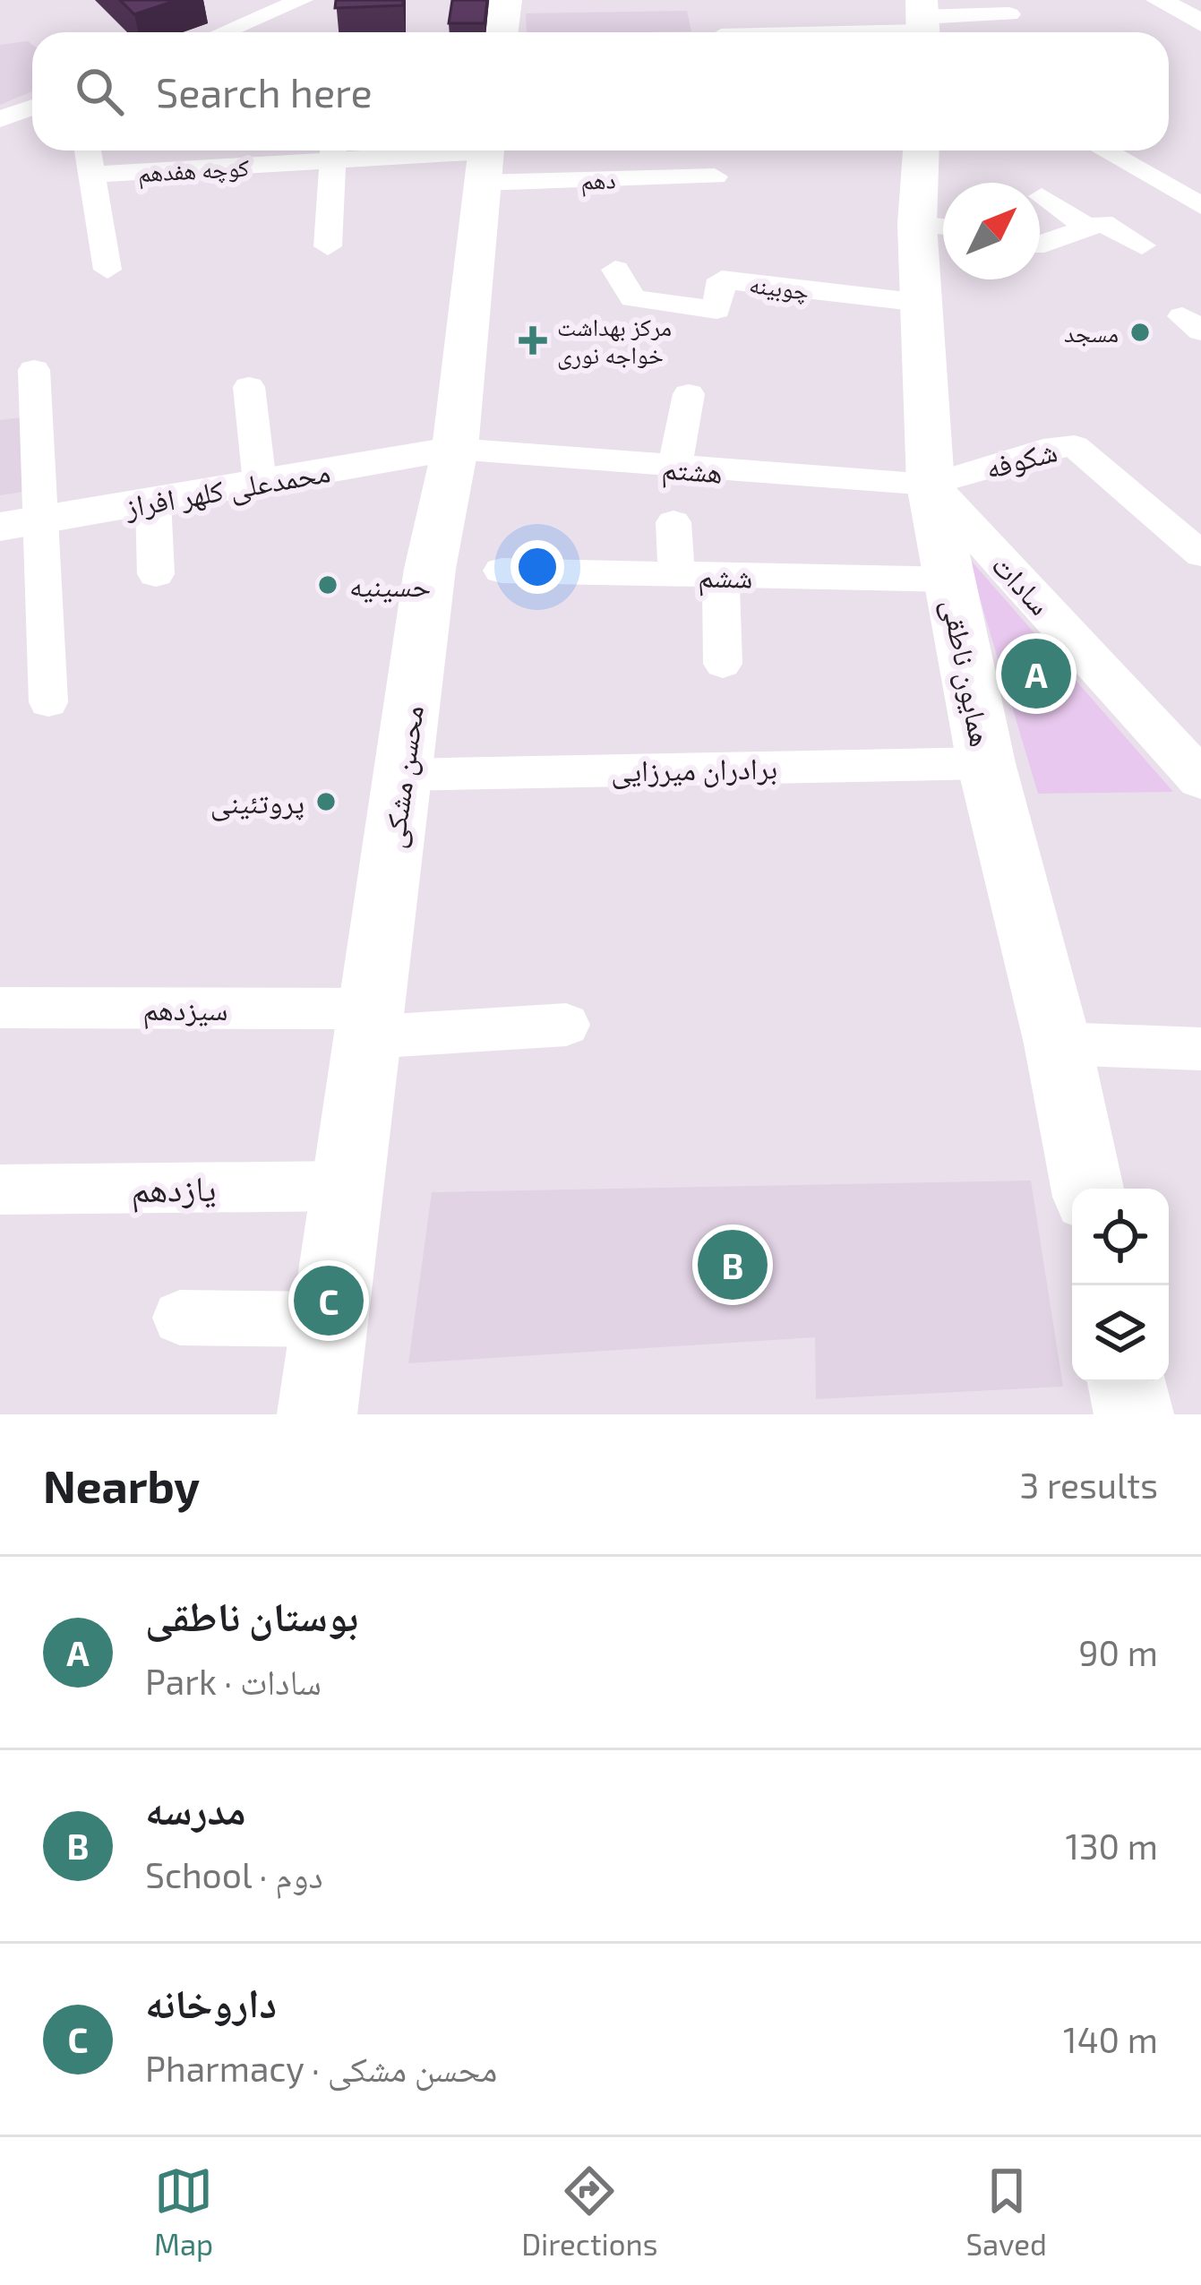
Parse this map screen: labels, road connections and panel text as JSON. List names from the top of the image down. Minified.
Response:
{"streets":{"main road":["همایون ناطقی","محسن مشکی"],"street":["کوچه هفدهم","دهم","چوبینه","شکوفه","هشتم","محمدعلی کلهر افراز","ششم","سادات","برادران میرزایی","سیزدهم","یازدهم"]},"crossings":[["کوچه هفدهم","دهم"],["کوچه هفدهم","محسن مشکی"],["دهم","محسن مشکی"],["چوبینه","همایون ناطقی"],["شکوفه","هشتم"],["شکوفه","سادات"],["شکوفه","همایون ناطقی"],["هشتم","محمدعلی کلهر افراز"],["هشتم","سادات"],["هشتم","همایون ناطقی"],["هشتم","محسن مشکی"],["محمدعلی کلهر افراز","محسن مشکی"],["ششم","همایون ناطقی"],["سادات","همایون ناطقی"],["همایون ناطقی","برادران میرزایی"],["برادران میرزایی","محسن مشکی"],["محسن مشکی","سیزدهم"],["محسن مشکی","یازدهم"]],"places":{"other":["مسجد","حسینیه","پروتئینی"],"health":["مرکز بهداشت خواجه نوری"]},"north":"top right","page":{"search":"Search here","pins":["A","B","C"],"heading":["Nearby","3 results"],"list":[{"mark":"A","name":"بوستان ناطقی","note":"Park · سادات","value":"90 m"},{"mark":"B","name":"مدرسه","note":"School · دوم","value":"130 m"},{"mark":"C","name":"داروخانه","note":"Pharmacy · محسن مشکی","value":"140 m"}],"nav":["Map","Directions","Saved"]}}
